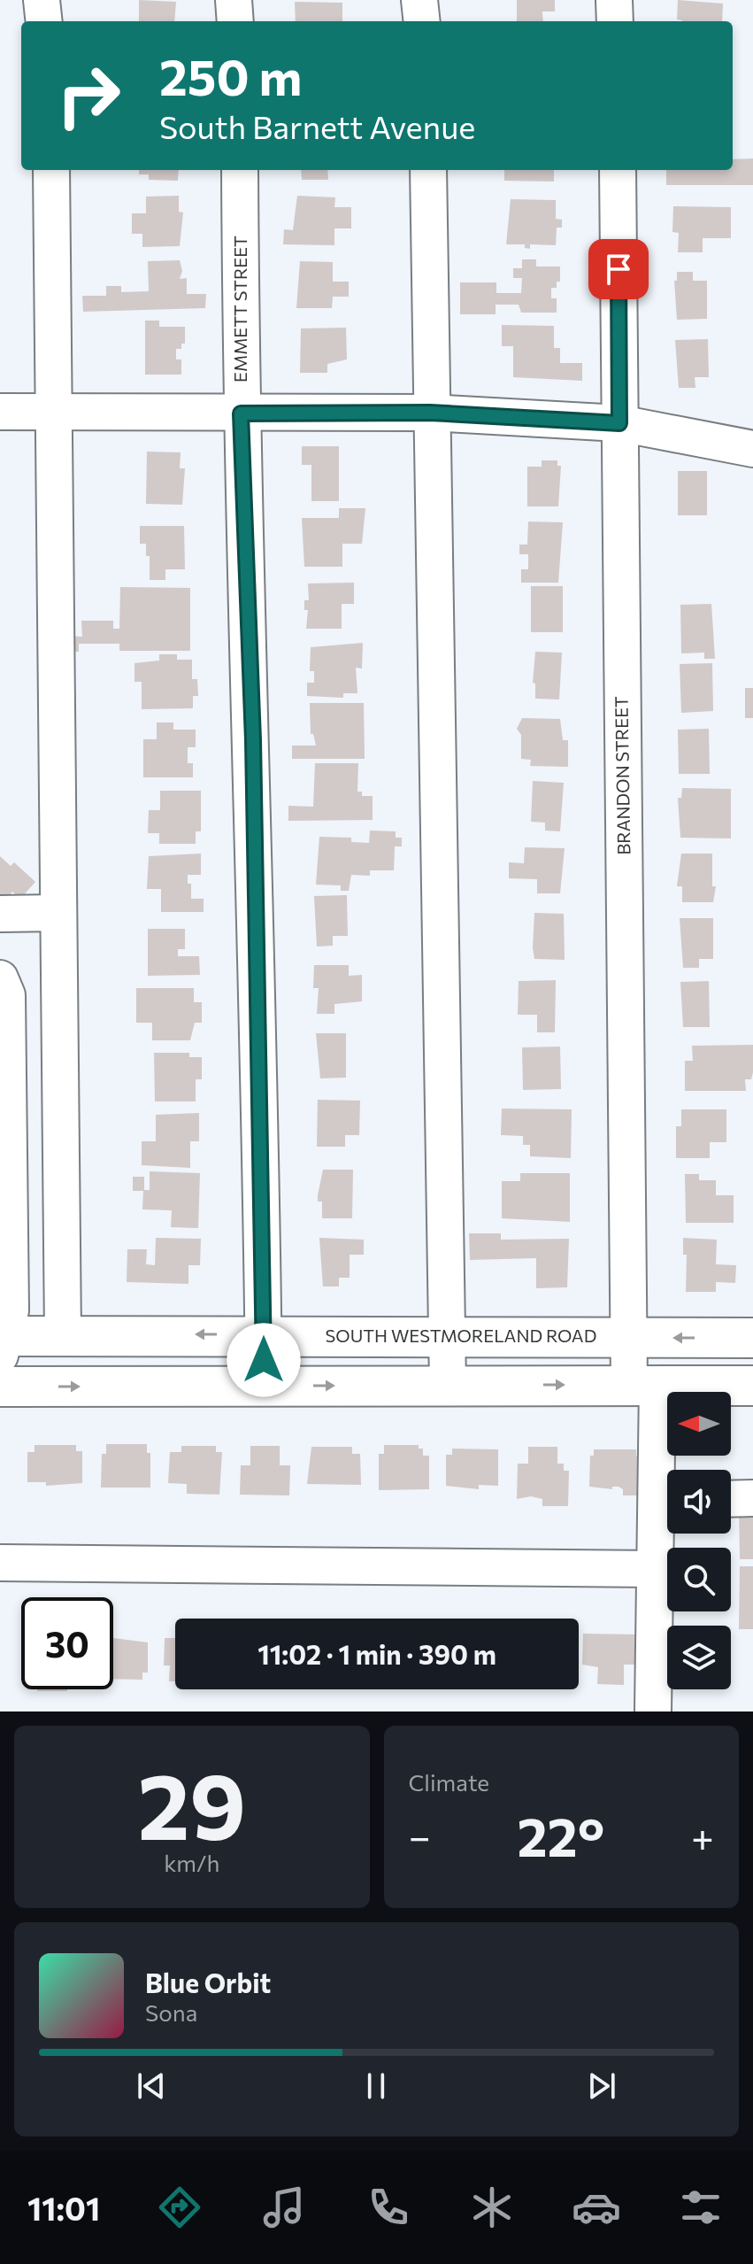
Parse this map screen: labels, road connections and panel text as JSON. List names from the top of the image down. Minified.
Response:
{"streets":{"main road":["SOUTH WESTMORELAND ROAD"],"street":["EMMETT STREET","BRANDON STREET"]},"crossings":[["EMMETT STREET","SOUTH WESTMORELAND ROAD"],["BRANDON STREET","SOUTH WESTMORELAND ROAD"]],"north":"left","page":{"turn":["250 m","South Barnett Avenue"],"limit":"30","trip":"11:02 · 1 min · 390 m","tile":[["29","km/h"],"Climate"],"heat":["−","22°","+"],"song":["Blue Orbit","Sona"],"tabs":"11:01"}}
